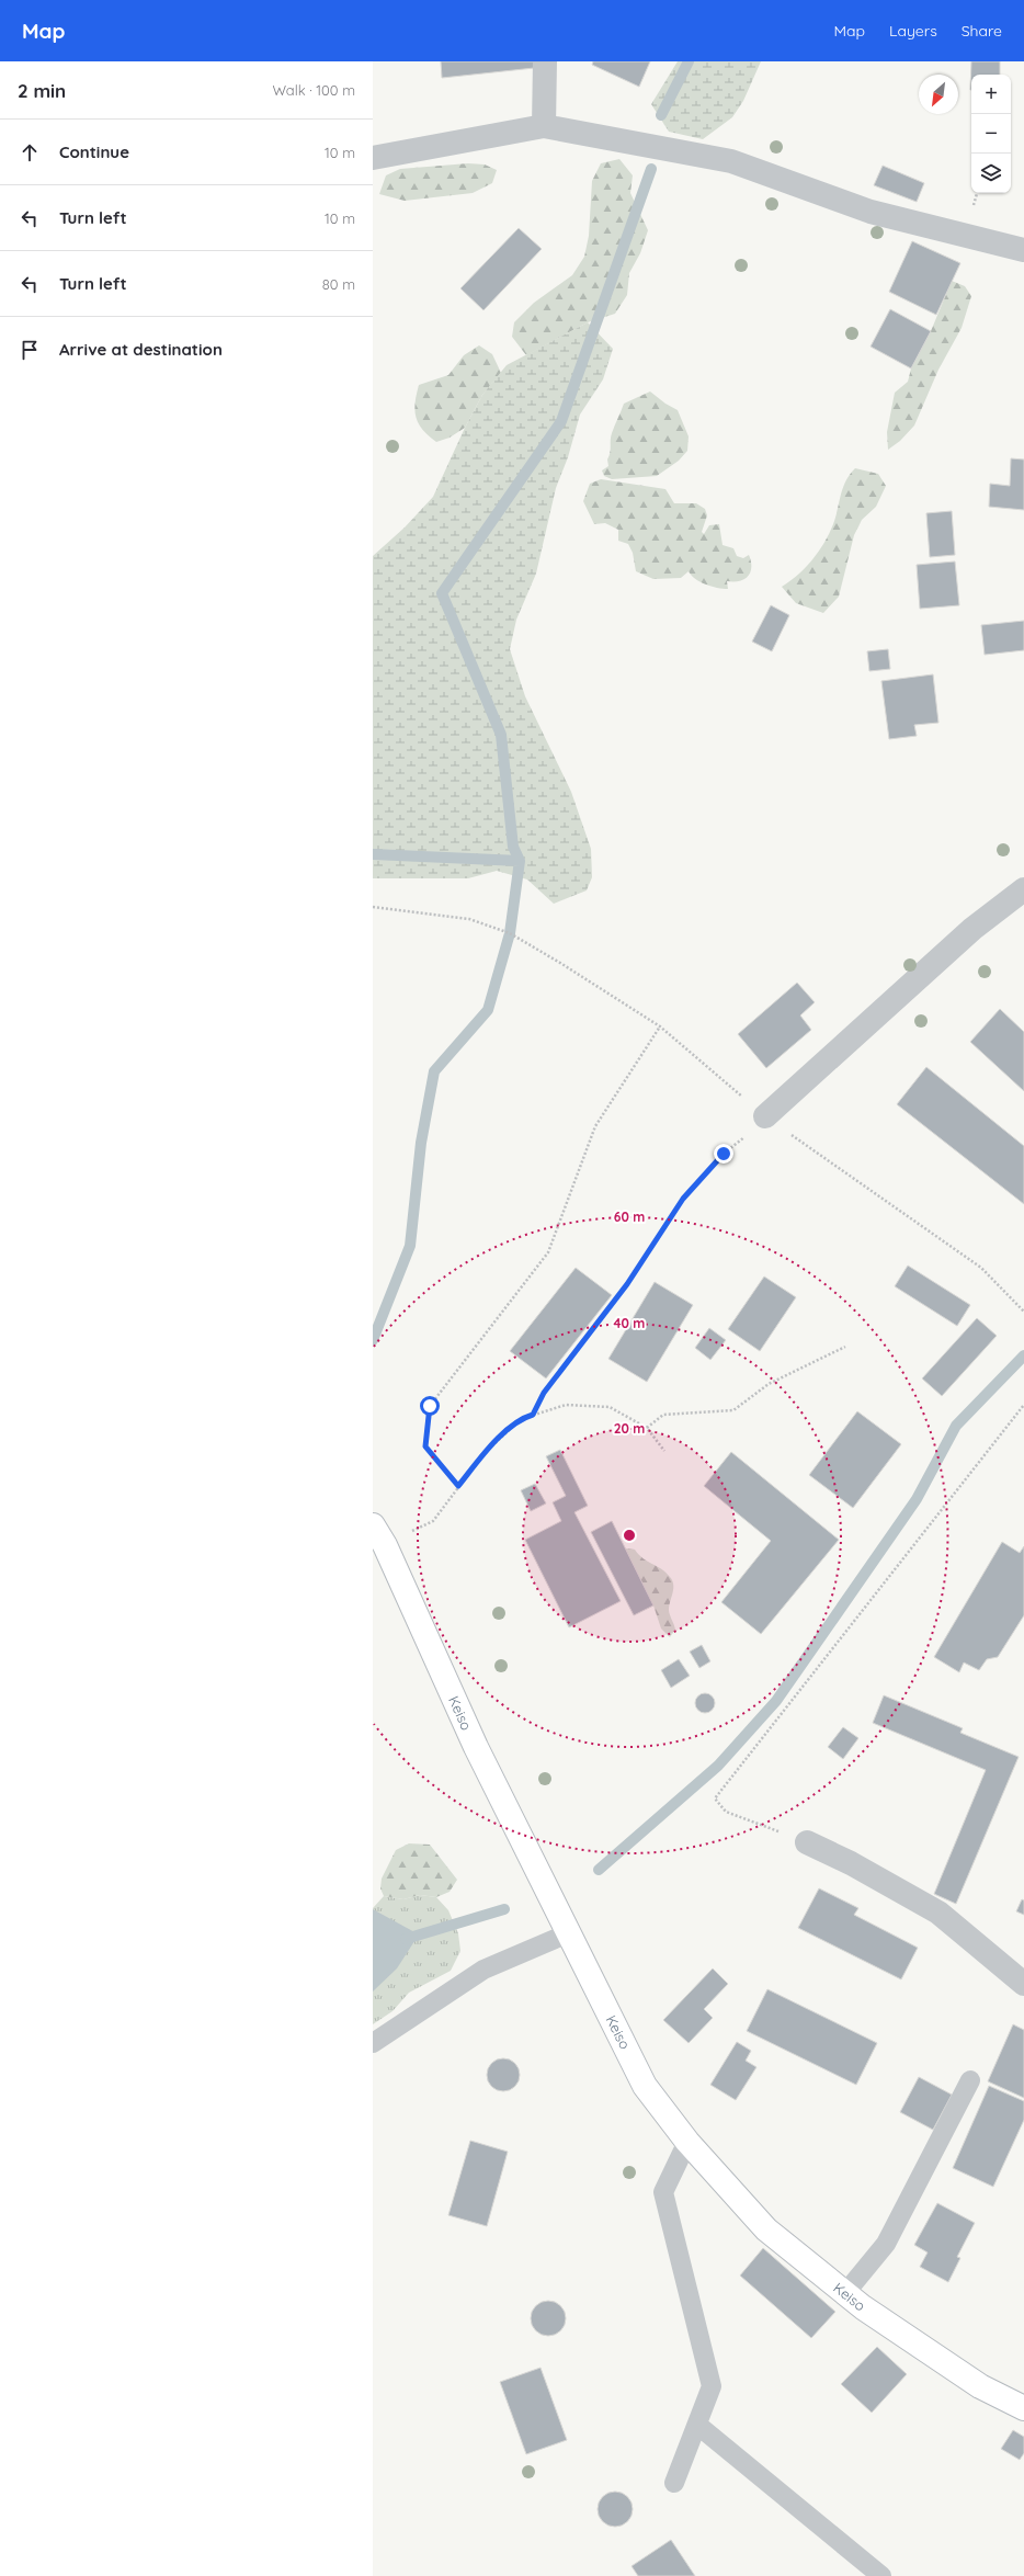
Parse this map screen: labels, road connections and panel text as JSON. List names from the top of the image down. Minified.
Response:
{"streets":{"street":["Keiso"]},"north":"bottom left","page":{"header":"Map","nav":["Map","Layers","Share"],"heading":["2 min","Walk · 100 m"],"map_buttons":["+","−"],"list":[["Continue","10 m"],["Turn left","10 m"],["Turn left","80 m"],"Arrive at destination"]},"rings":["60 m","40 m","20 m"]}
